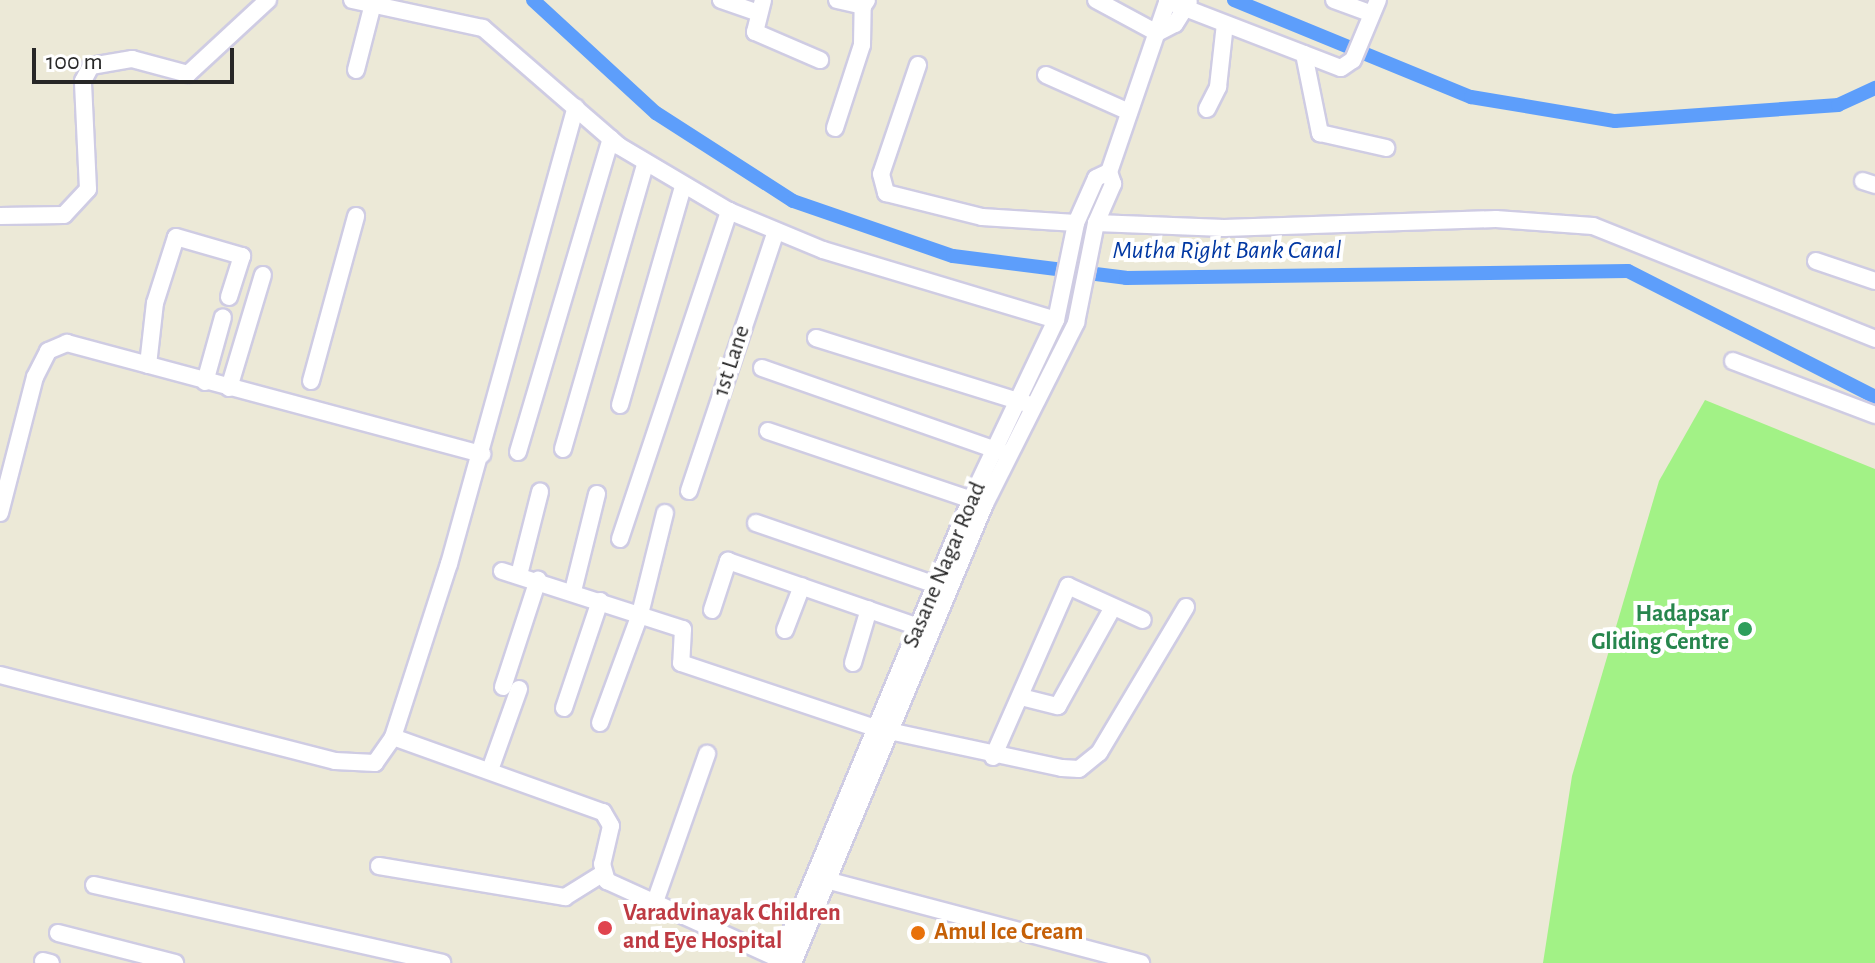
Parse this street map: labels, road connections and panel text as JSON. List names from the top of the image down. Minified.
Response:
{"streets":{"street":["1st Lane","Sasane Nagar Road"]},"water":["Mutha Right Bank Canal"],"places":["Hadapsar Gliding Centre","Varadvinayak Children and Eye Hospital","Amul Ice Cream"],"scale_bar":"100 m"}
